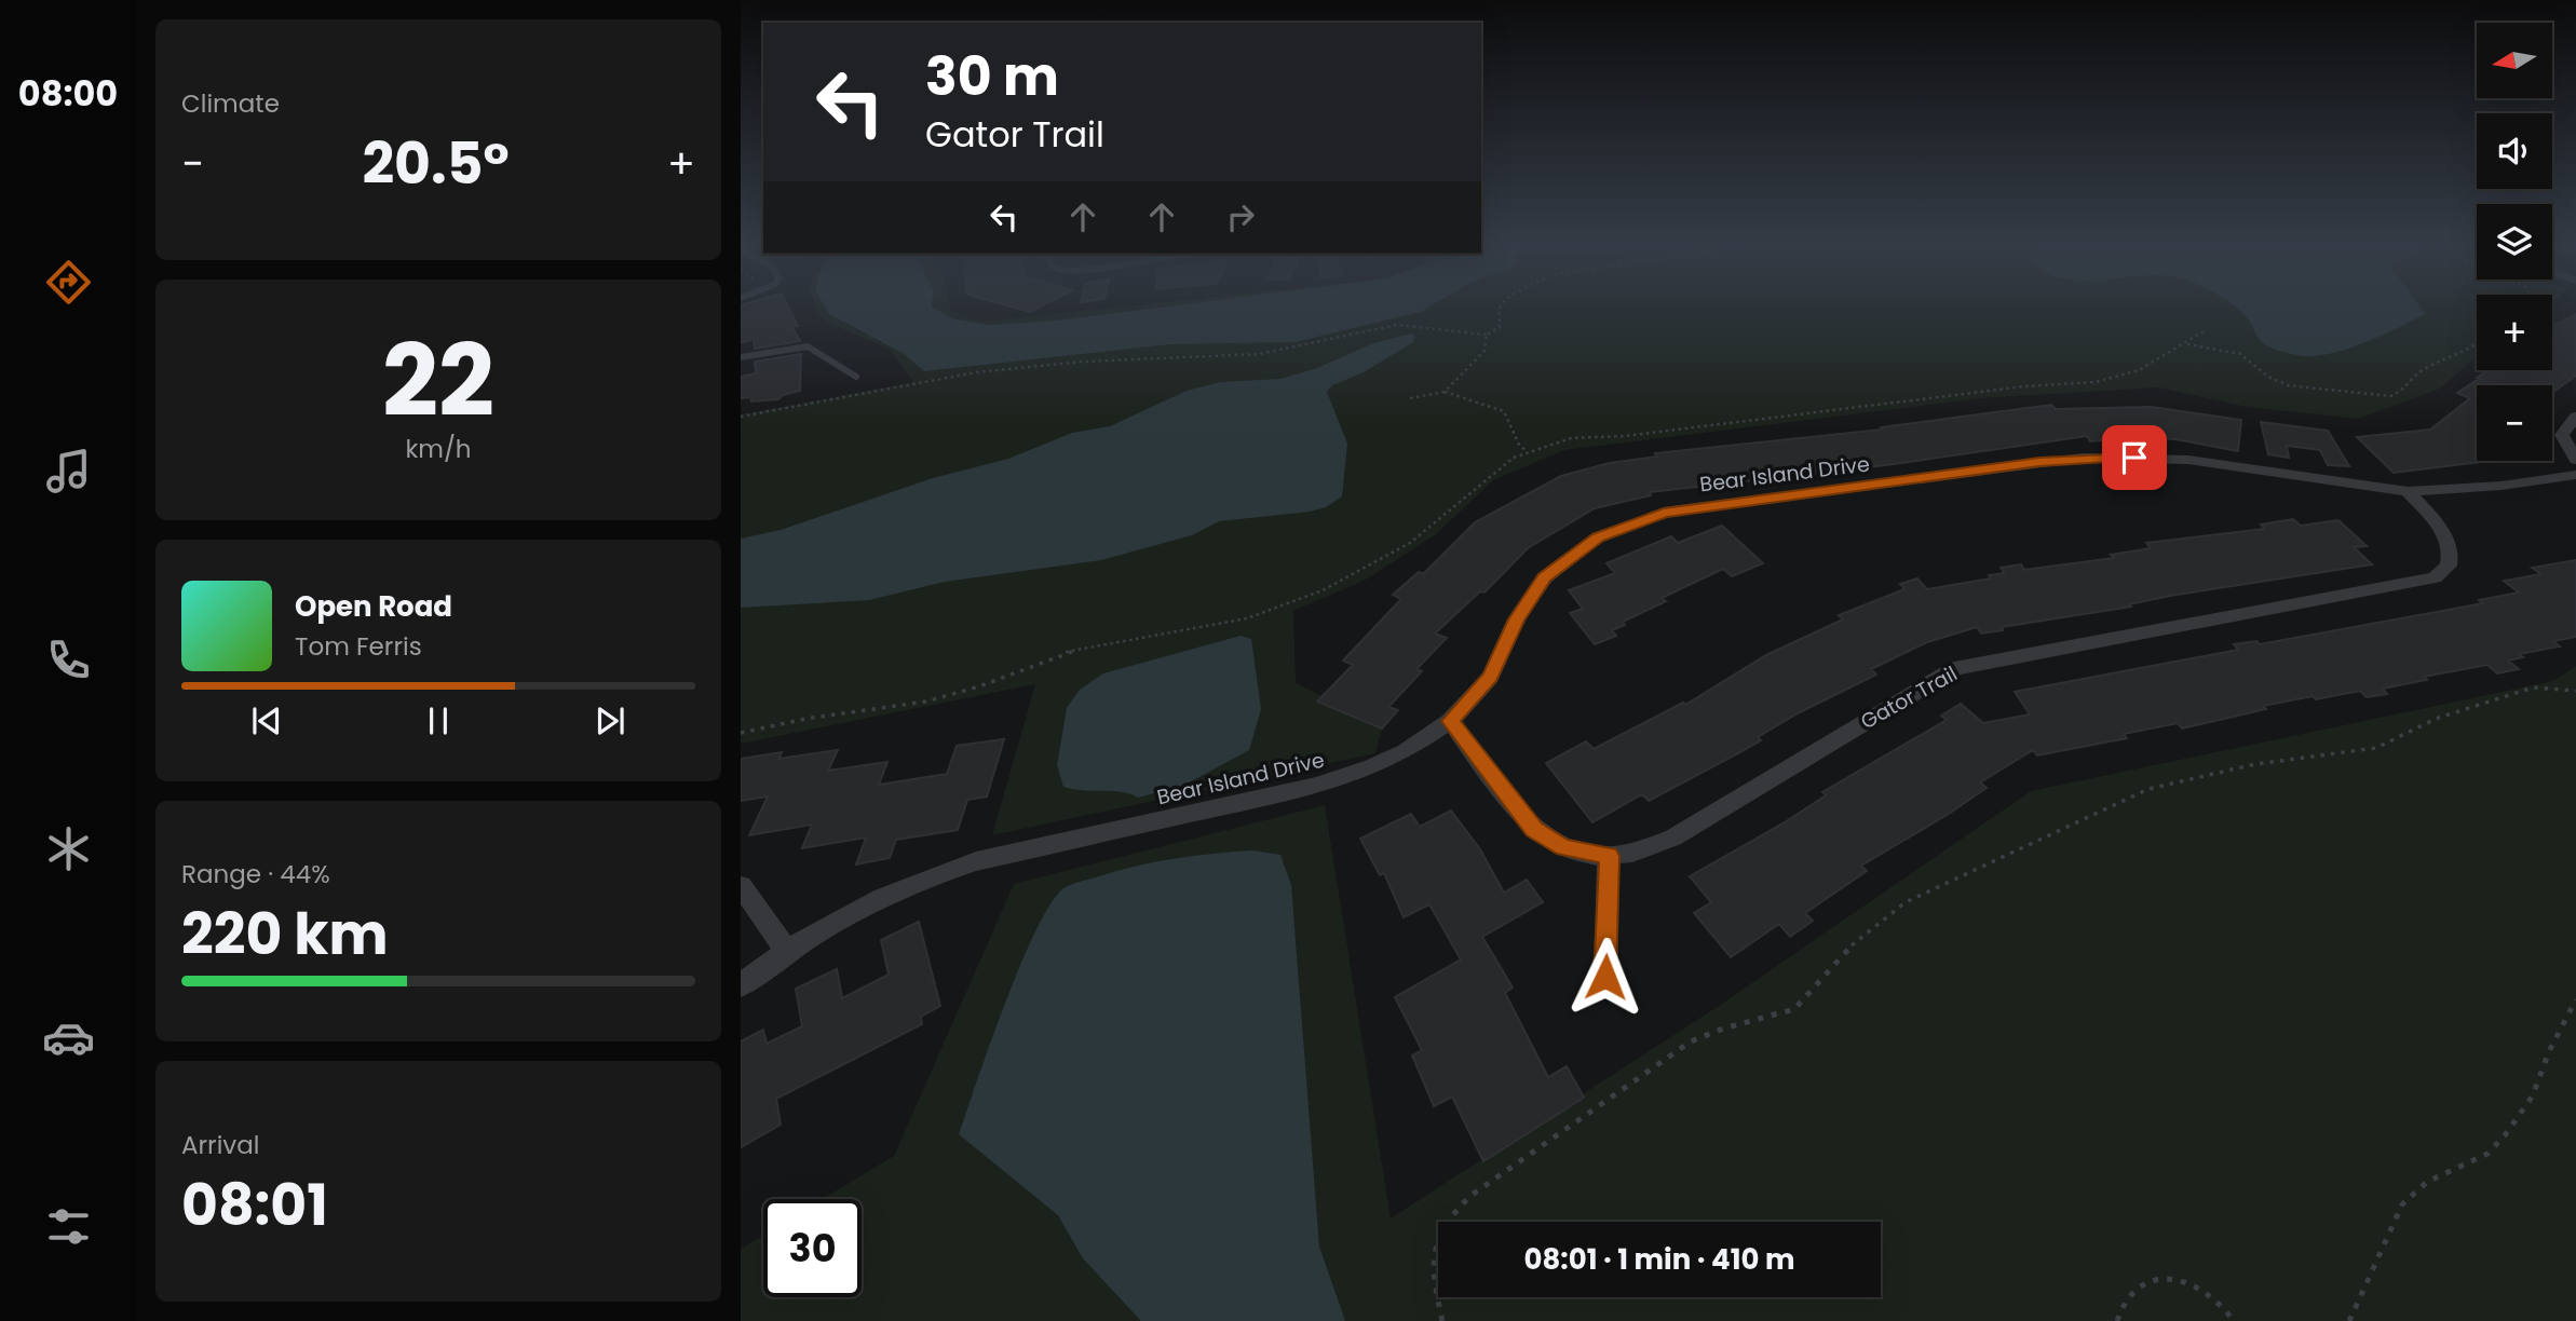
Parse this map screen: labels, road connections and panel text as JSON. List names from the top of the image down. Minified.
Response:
{"streets":{"street":["Bear Island Drive","Gator Trail"]},"crossings":[["Bear Island Drive","Gator Trail"]],"north":"left","page":{"tabs":"08:00","tile":["Climate",["22","km/h"],["Range · 44%","220 km"],["Arrival","08:01"]],"map_buttons":["+","−"],"turn":["30 m","Gator Trail"],"heat":["−","20.5°","+"],"song":["Open Road","Tom Ferris"],"limit":"30","trip":"08:01 · 1 min · 410 m"}}
